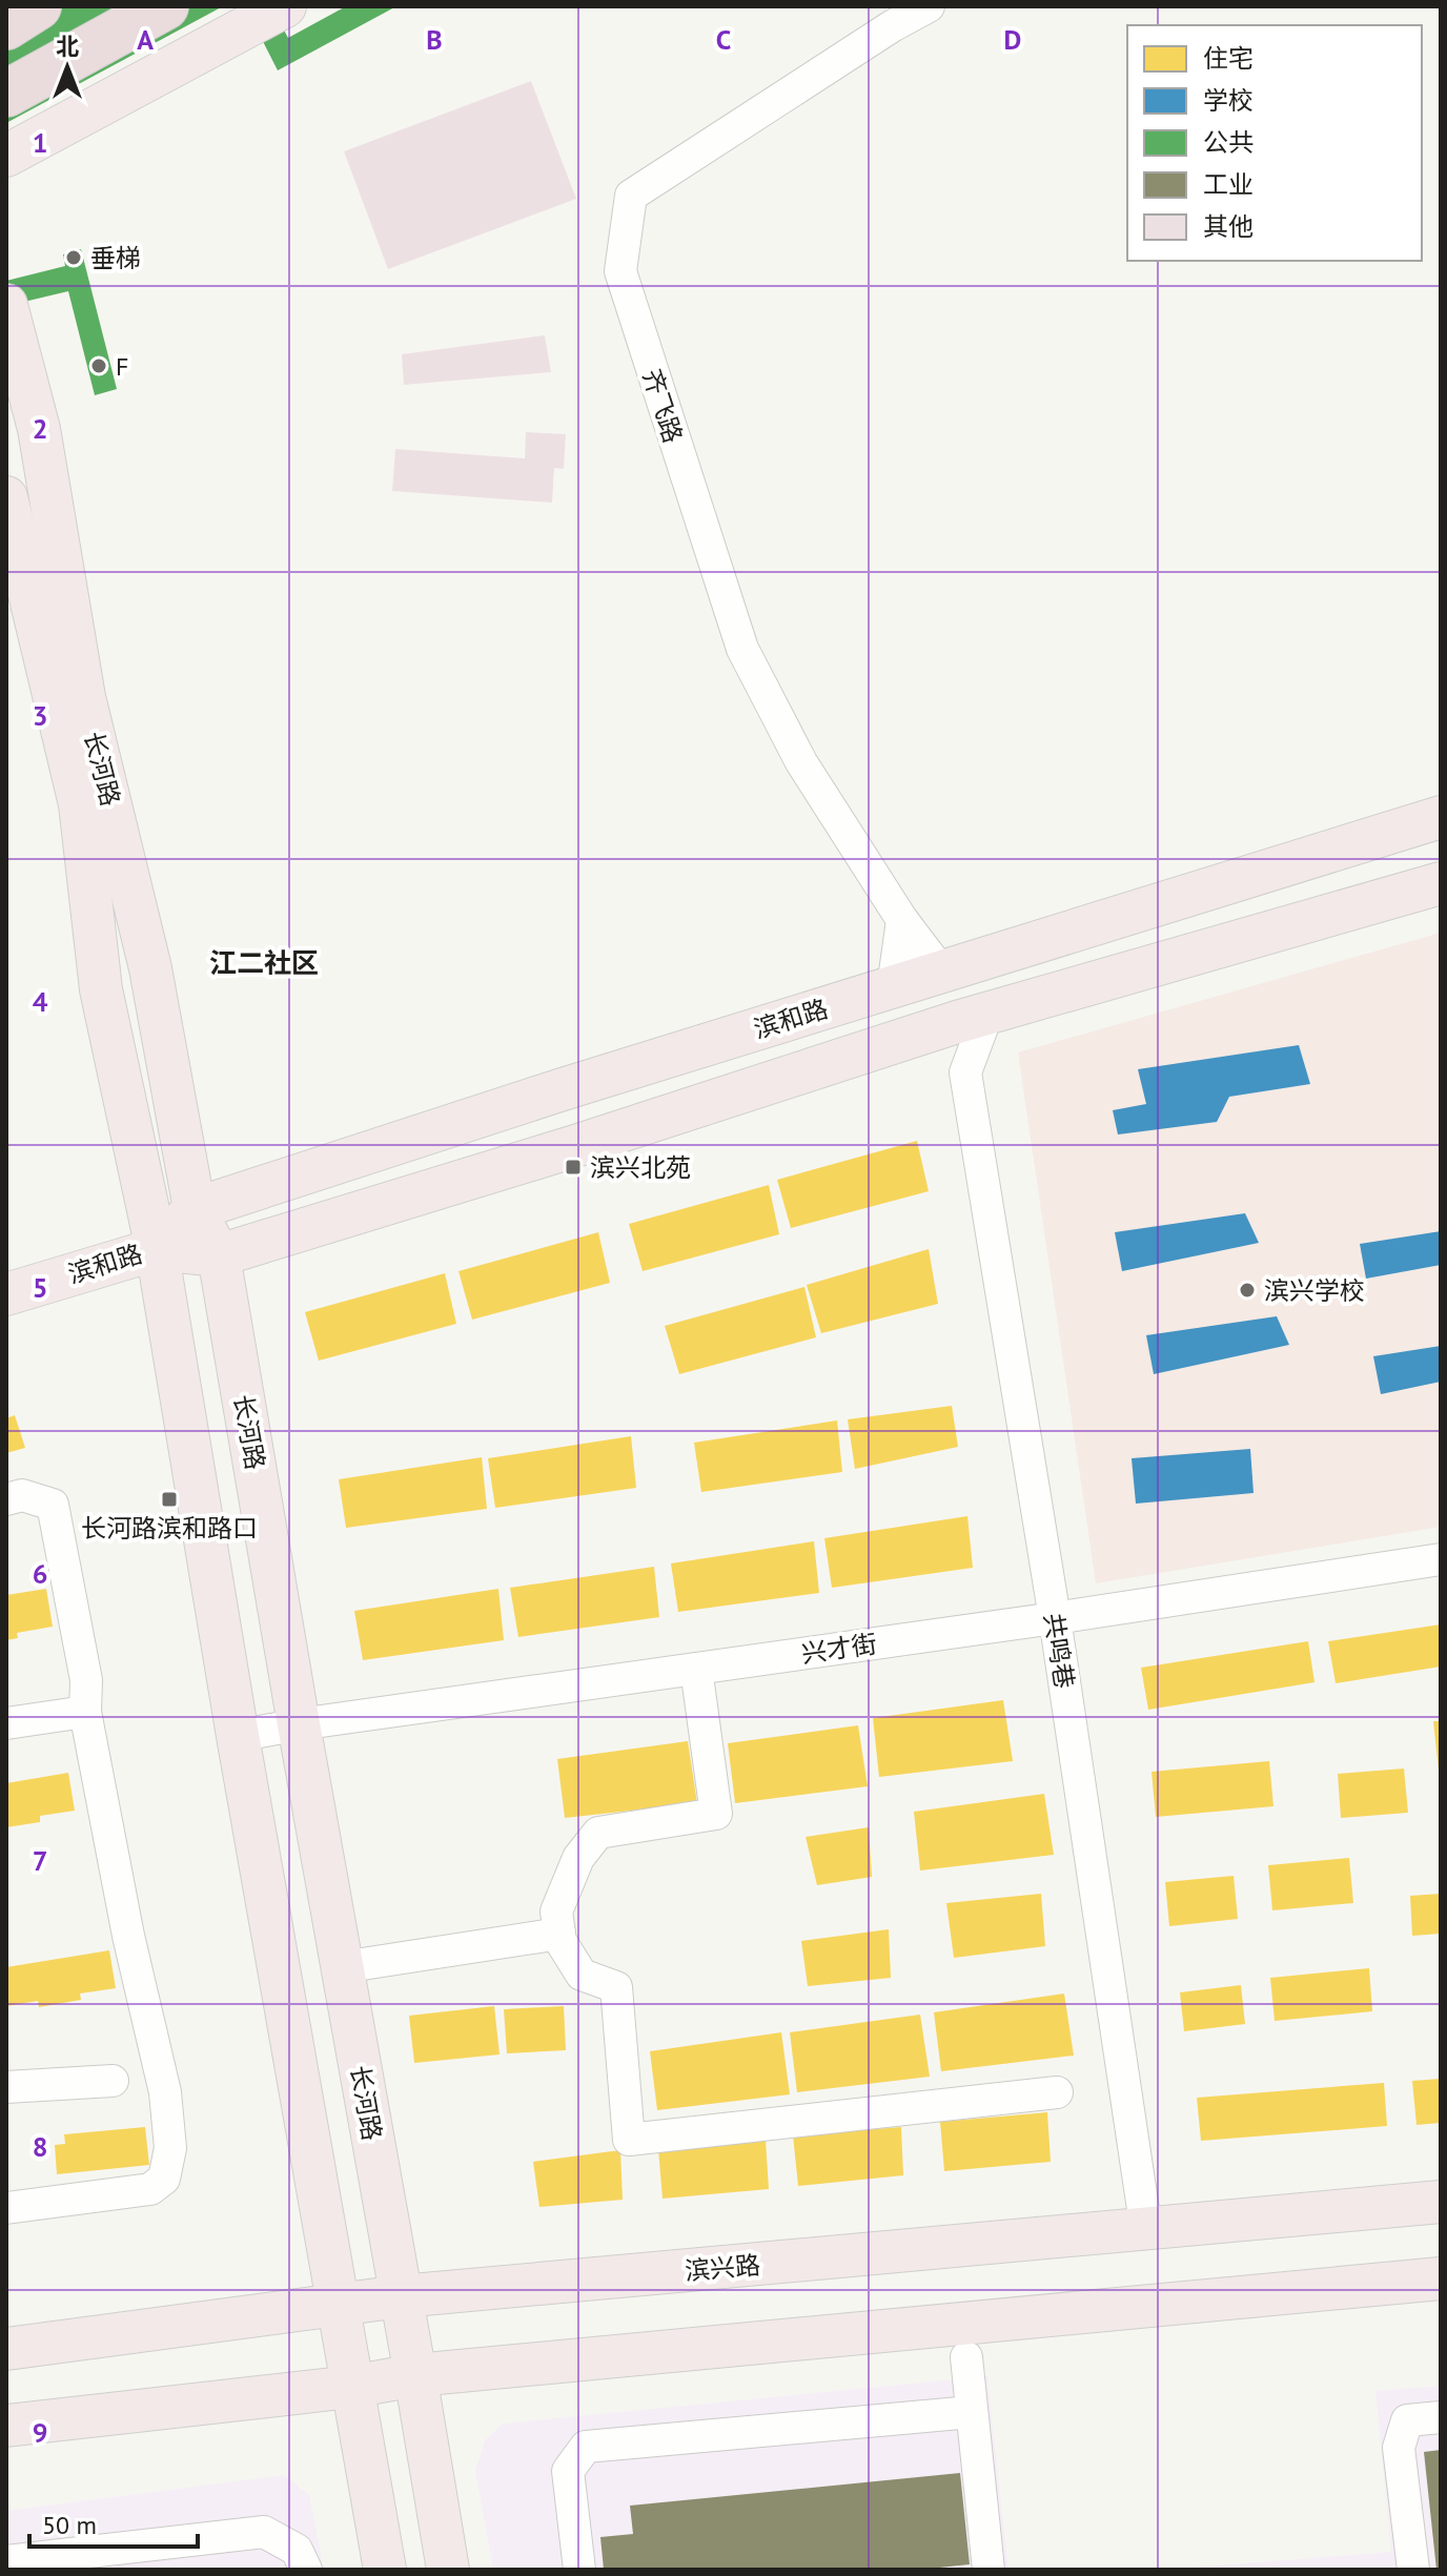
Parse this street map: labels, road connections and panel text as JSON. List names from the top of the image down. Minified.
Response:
{"streets":{"main road":["长河路","滨和路","滨兴路"],"street":["齐飞路","兴才街","共鸣巷"]},"crossings":[["齐飞路","滨和路"],["长河路","滨和路"],["长河路","兴才街"],["长河路","滨兴路"],["滨和路","共鸣巷"],["兴才街","共鸣巷"],["共鸣巷","滨兴路"]],"districts":["江二社区"],"places":{"other":["垂梯","F","滨兴学校"],"transit":["滨兴北苑","长河路滨和路口"]},"legend":["住宅","学校","公共","工业","其他"],"scale_bar":"50 m","north":"top","grid":{"columns":["A","B","C","D"],"rows":["1","2","3","4","5","6","7","8","9"]}}
